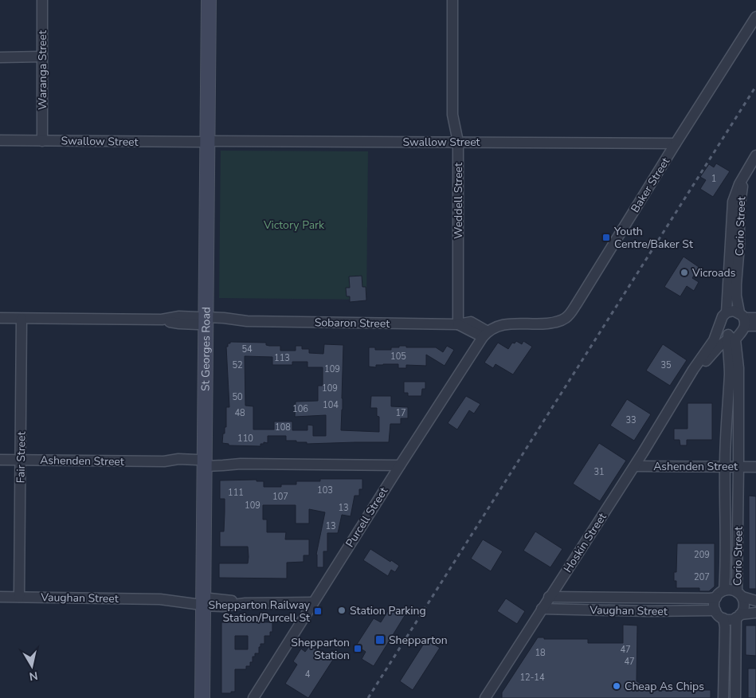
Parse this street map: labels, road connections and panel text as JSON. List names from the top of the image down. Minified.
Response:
{"streets":{"street":["Waranga Street","Swallow Street","Baker Street","Weddell Street","Corio Street","Sobaron Street","St Georges Road","Fair Street","Ashenden Street","Purcell Street","Hoskin Street","Vaughan Street"]},"crossings":[["Waranga Street","Swallow Street"],["Swallow Street","Baker Street"],["Swallow Street","Weddell Street"],["Swallow Street","St Georges Road"],["Baker Street","Sobaron Street"],["Baker Street","Purcell Street"],["Weddell Street","Sobaron Street"],["Corio Street","Ashenden Street"],["Corio Street","Hoskin Street"],["Corio Street","Vaughan Street"],["Sobaron Street","St Georges Road"],["Sobaron Street","Fair Street"],["Sobaron Street","Purcell Street"],["St Georges Road","Ashenden Street"],["St Georges Road","Vaughan Street"],["Fair Street","Ashenden Street"],["Fair Street","Vaughan Street"],["Ashenden Street","Purcell Street"],["Ashenden Street","Hoskin Street"],["Purcell Street","Vaughan Street"],["Hoskin Street","Vaughan Street"]],"parks":["Victory Park"],"places":{"transit":["Youth Centre/Baker St","Shepparton Railway Station/Purcell St","Shepparton","Shepparton Station"],"other":["Vicroads","Station Parking","Cheap As Chips"]},"house_numbers":["1","54","105","113","52","35","109","109","50","104","106","48","17","33","108","110","31","103","111","107","109","13","13","209","207","47","18","47","4","12-14"],"north":"bottom"}
